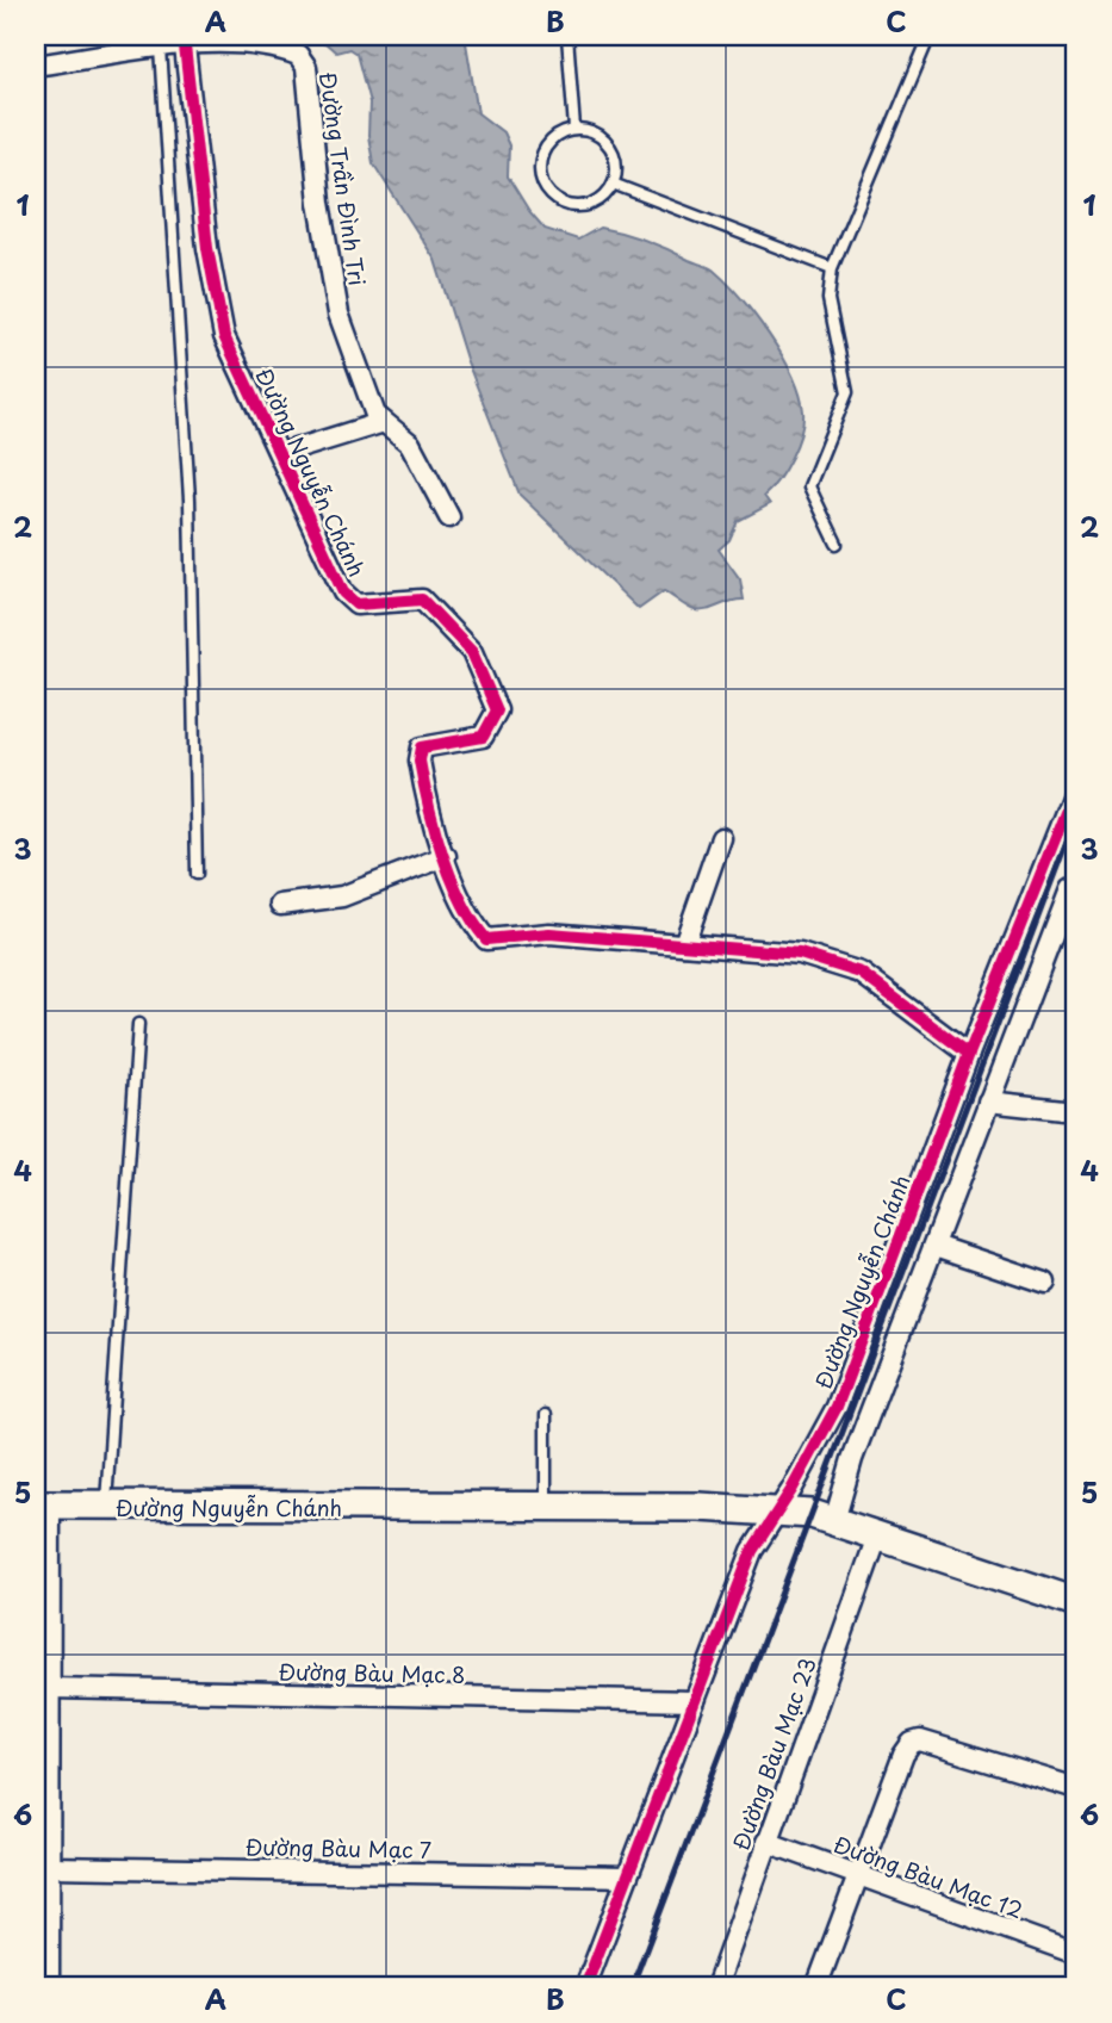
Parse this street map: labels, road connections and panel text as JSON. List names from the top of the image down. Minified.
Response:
{"streets":{"street":["Đường Trần Đình Tri","Đường Nguyễn Chánh","Đường Bàu Mạc 8","Đường Bàu Mạc 23","Đường Bàu Mạc 7","Đường Bàu Mạc 12"]},"crossings":[["Đường Trần Đình Tri","Đường Nguyễn Chánh"],["Đường Nguyễn Chánh","Đường Bàu Mạc 23"],["Đường Bàu Mạc 23","Đường Bàu Mạc 12"]],"grid":{"columns":["A","B","C"],"rows":["1","2","3","4","5","6"]}}
